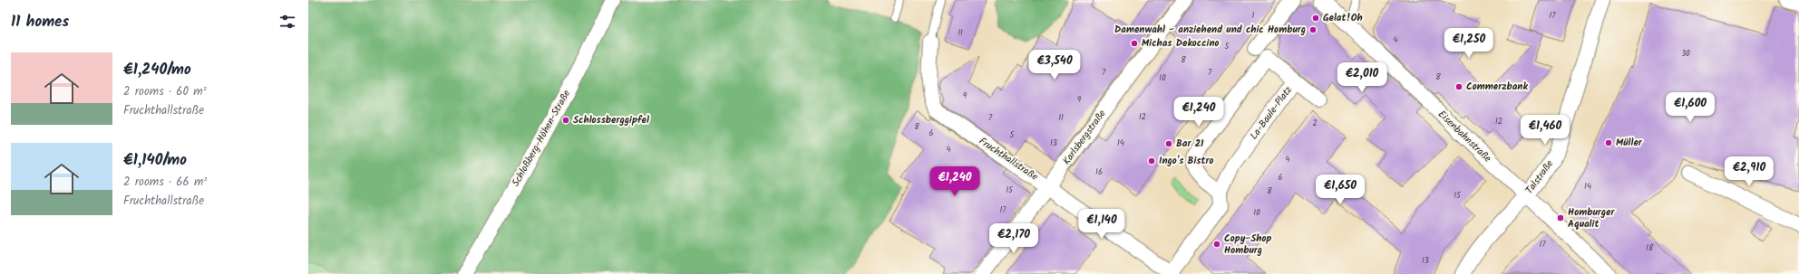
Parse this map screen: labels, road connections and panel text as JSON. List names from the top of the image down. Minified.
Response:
{"streets":{"street":["La-Baule-Platz","Eisenbahnstraße","Karlsbergstraße","Schloßberg-Höhen-Straße","Fruchthallstraße","Talstraße"]},"crossings":[["La-Baule-Platz","Fruchthallstraße"],["Eisenbahnstraße","Talstraße"],["Karlsbergstraße","Fruchthallstraße"]],"places":["Gelat!Oh","Damenwahl - anziehend und chic Homburg","Michas Dekoccino","Commerzbank","Schlossberggipfel","Müller","Bar 21","Ingo's Bistro","Homburger Aqualit","Copy-Shop Homburg"],"house_numbers":["1","17","11","4","5","30","8","7","7","8","10","9","9","12","7","11","12","2","8","6","5","13","14","4","4","16","6","14","15","8","15","17","10","17","18","13"],"page":{"heading":"11 homes","price":["€1,250","€3,540","€2,010","€1,600","€1,240","€1,460","€2,910","€1,240","€1,650","€1,140","€2,170"],"list":[{"name":"€1,240/mo","note":"2 rooms · 60 m² · Fruchthallstraße"},{"name":"€1,140/mo","note":"2 rooms · 66 m² · Fruchthallstraße"}]}}
